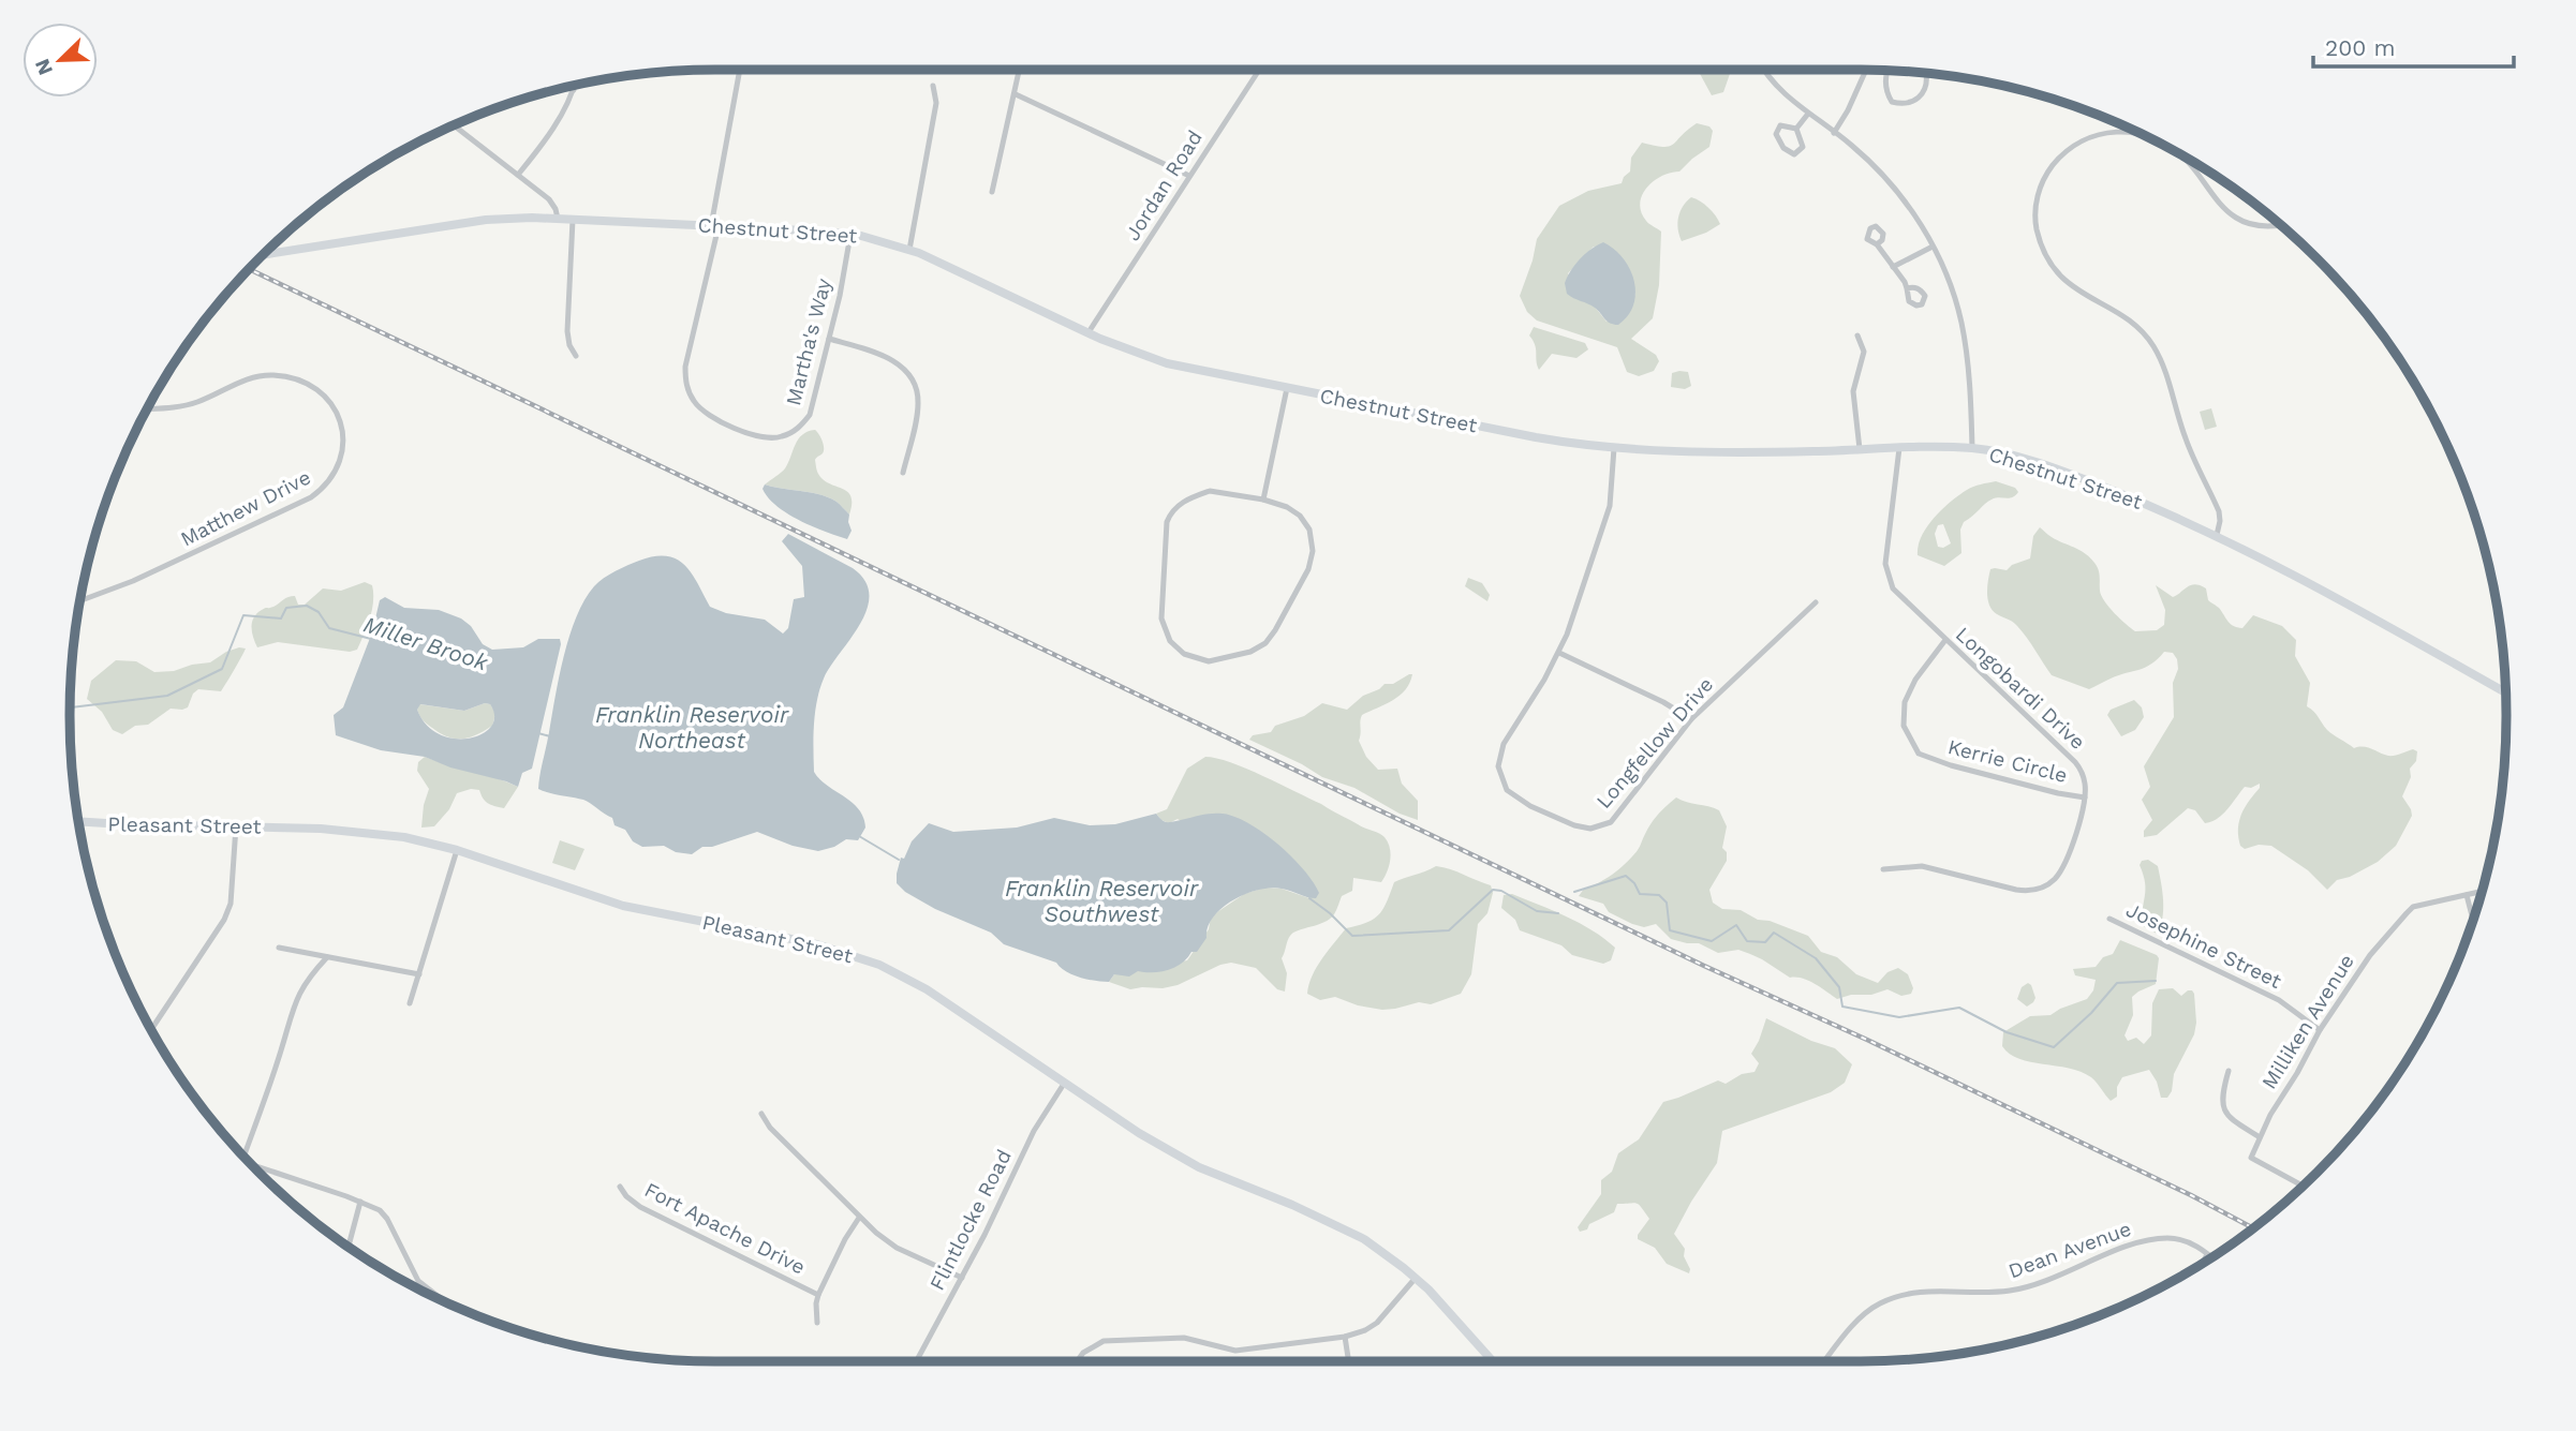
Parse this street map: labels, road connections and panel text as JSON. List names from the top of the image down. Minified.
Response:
{"streets":{"main road":["Chestnut Street","Pleasant Street"],"street":["Jordan Road","Martha's Way","Matthew Drive","Longobardi Drive","Longfellow Drive","Kerrie Circle","Josephine Street","Milliken Avenue","Flintlocke Road","Fort Apache Drive","Dean Avenue"]},"crossings":[["Jordan Road","Chestnut Street"],["Chestnut Street","Martha's Way"],["Chestnut Street","Longobardi Drive"],["Chestnut Street","Longfellow Drive"],["Longobardi Drive","Kerrie Circle"],["Pleasant Street","Flintlocke Road"],["Josephine Street","Milliken Avenue"]],"water":["Miller Brook","Franklin Reservoir Northeast","Franklin Reservoir Southwest"],"scale_bar":"200 m","north":"bottom left"}
